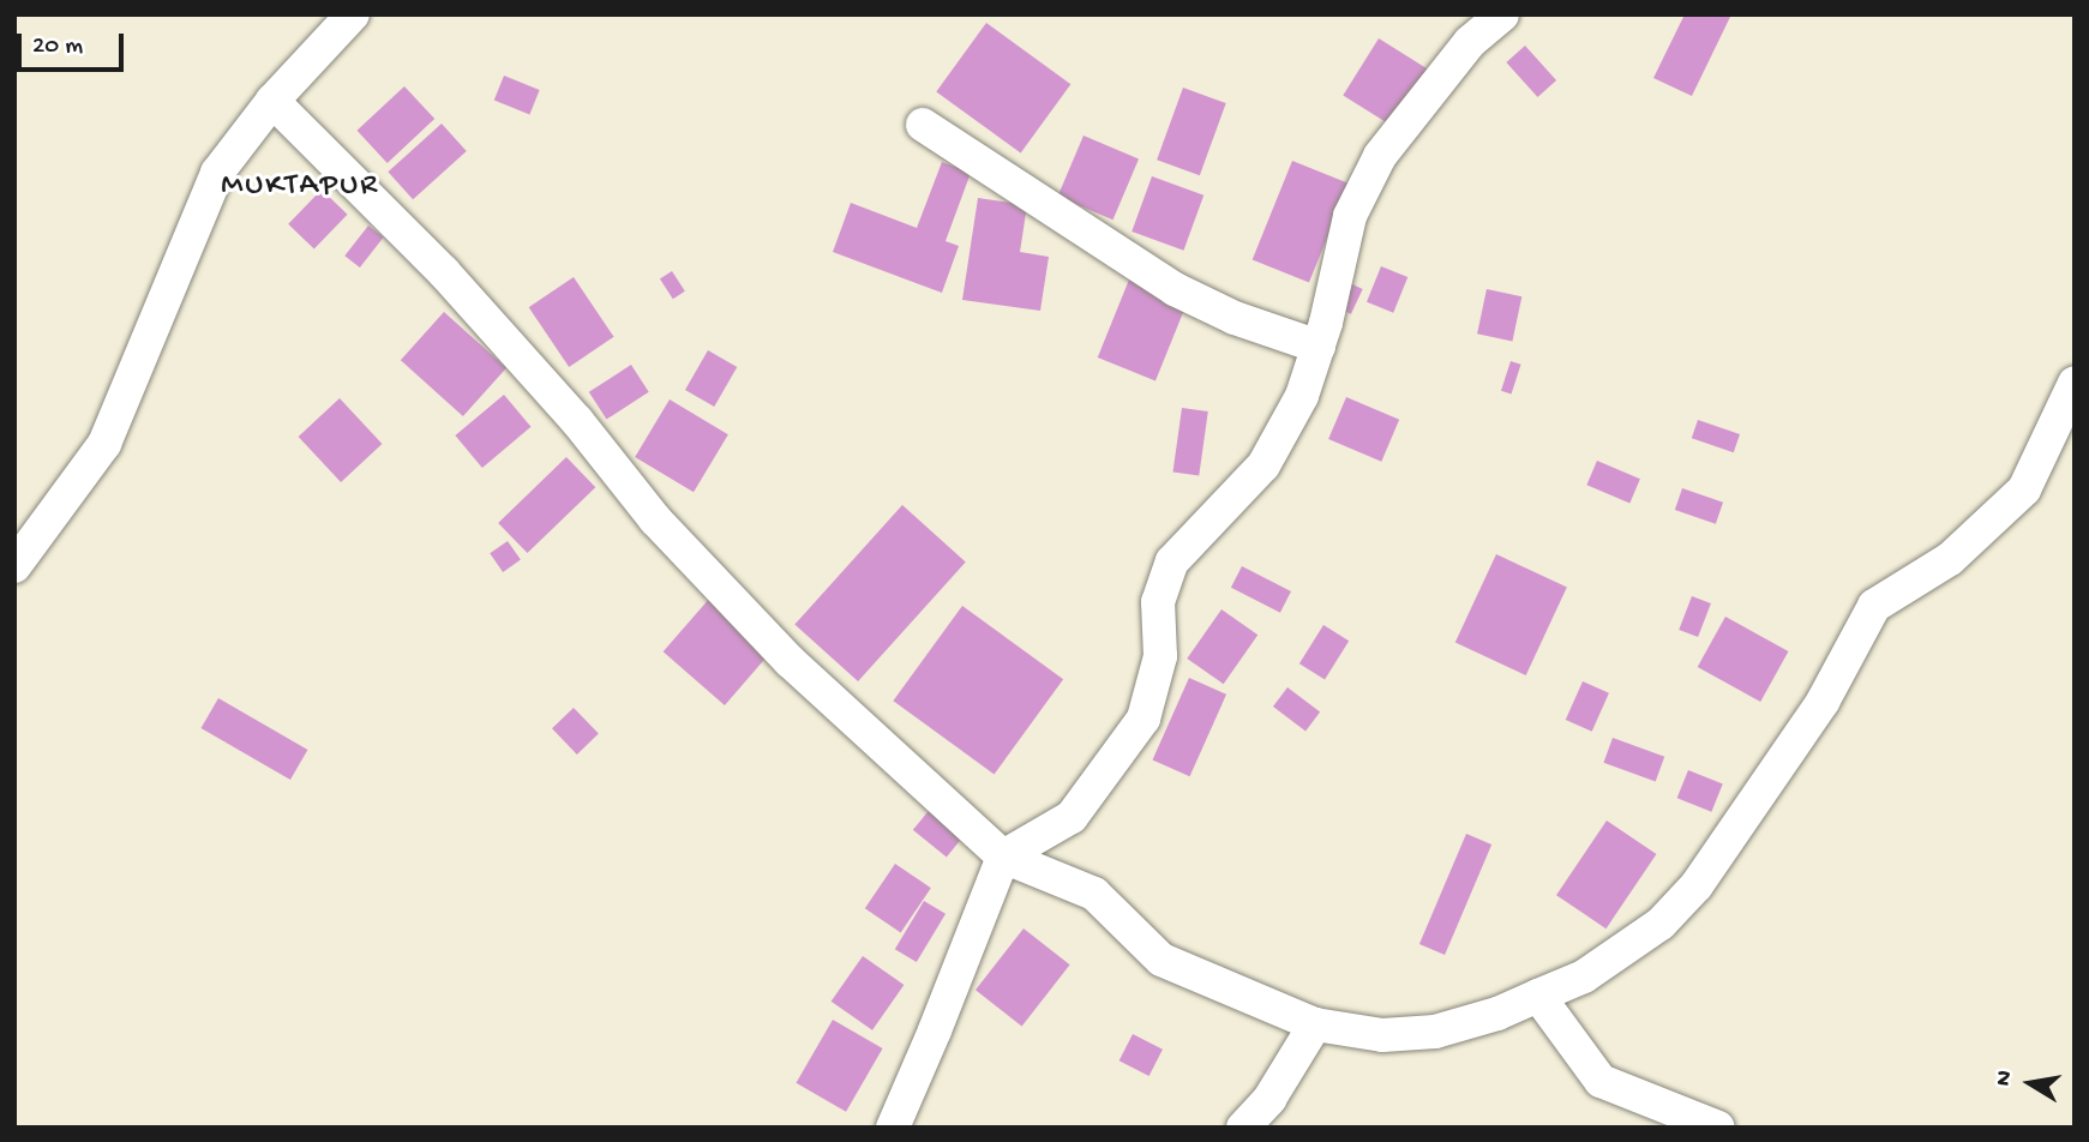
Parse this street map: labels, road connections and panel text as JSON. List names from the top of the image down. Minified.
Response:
{"districts":["MUKTAPUR"],"scale_bar":"20 m","north":"left"}
